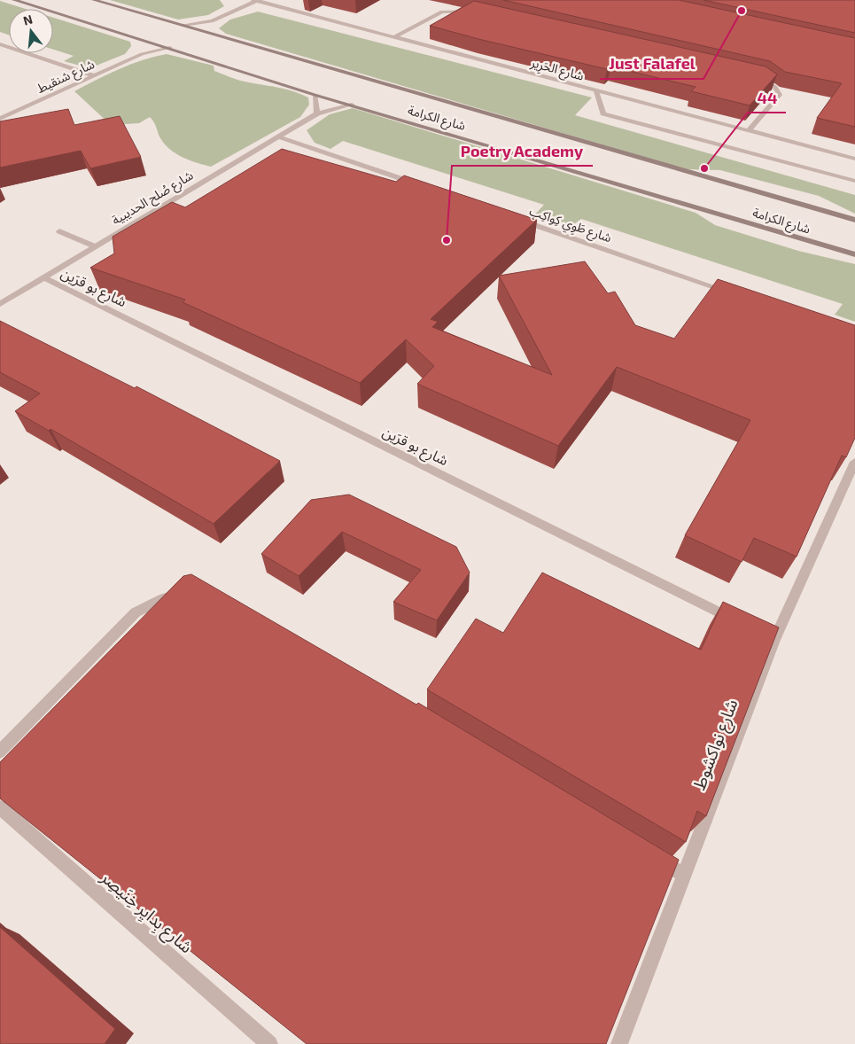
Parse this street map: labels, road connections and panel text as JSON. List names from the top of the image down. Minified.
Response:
{"streets":{"main road":["شارع الكرامة"],"street":["شارع الحَرِير","شارع شنقيط","شارع صُلح الحديبية","شارع طَوِي كِواكِب","شارع بو قرَين","شارع نواكشوط","شارع بِدايِر خِنَيصِر"]},"crossings":[["شارع شنقيط","شارع الكرامة"],["شارع الكرامة","شارع صُلح الحديبية"],["شارع صُلح الحديبية","شارع بو قرَين"]],"places":["Just Falafel","44","Poetry Academy"],"north":"top"}
